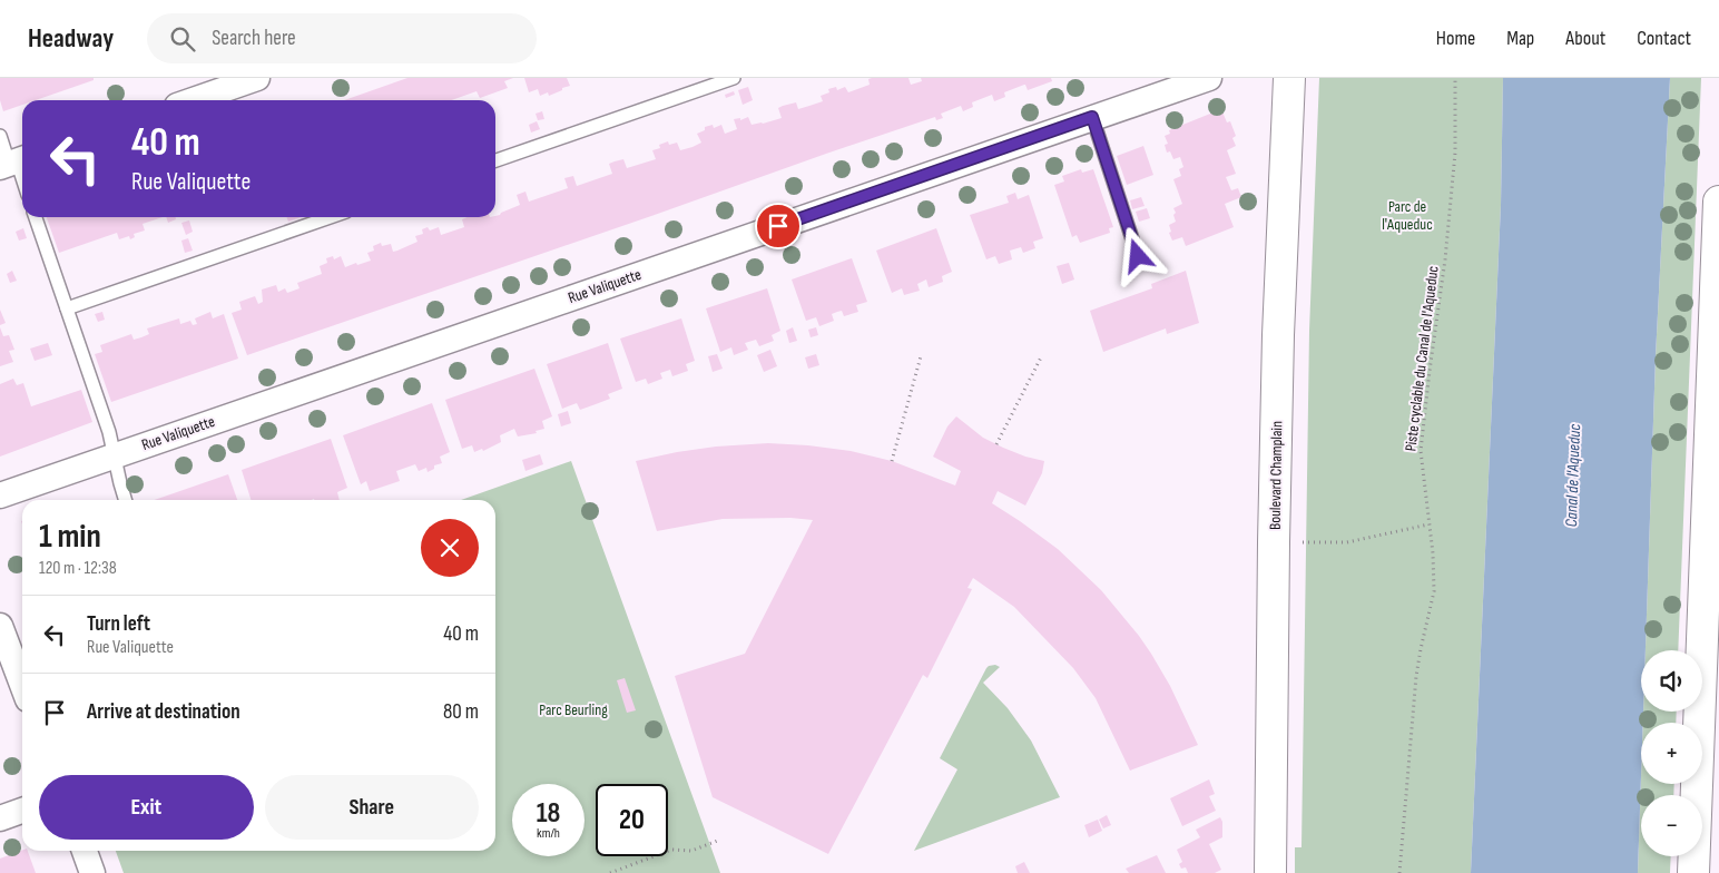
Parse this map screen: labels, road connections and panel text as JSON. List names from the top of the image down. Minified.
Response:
{"streets":{"main road":["Boulevard Champlain"],"street":["Rue Valiquette"],"path":["Piste cyclable du Canal de l'Aqueduc"]},"water":["Canal de l'Aqueduc"],"parks":["Parc de l'Aqueduc","Parc Beurling"],"page":{"header":"Headway","search":"Search here","nav":["Home","Map","About","Contact"],"turn":["40 m","Rue Valiquette"],"heading":["1 min","120 m · 12:38"],"list":[{"name":"Turn left","note":"Rue Valiquette","value":"40 m"},{"name":"Arrive at destination","value":"80 m"}],"map_buttons":["+","−"],"buttons":["Exit","Share"],"speed":"18 km/h","limit":"20"}}
